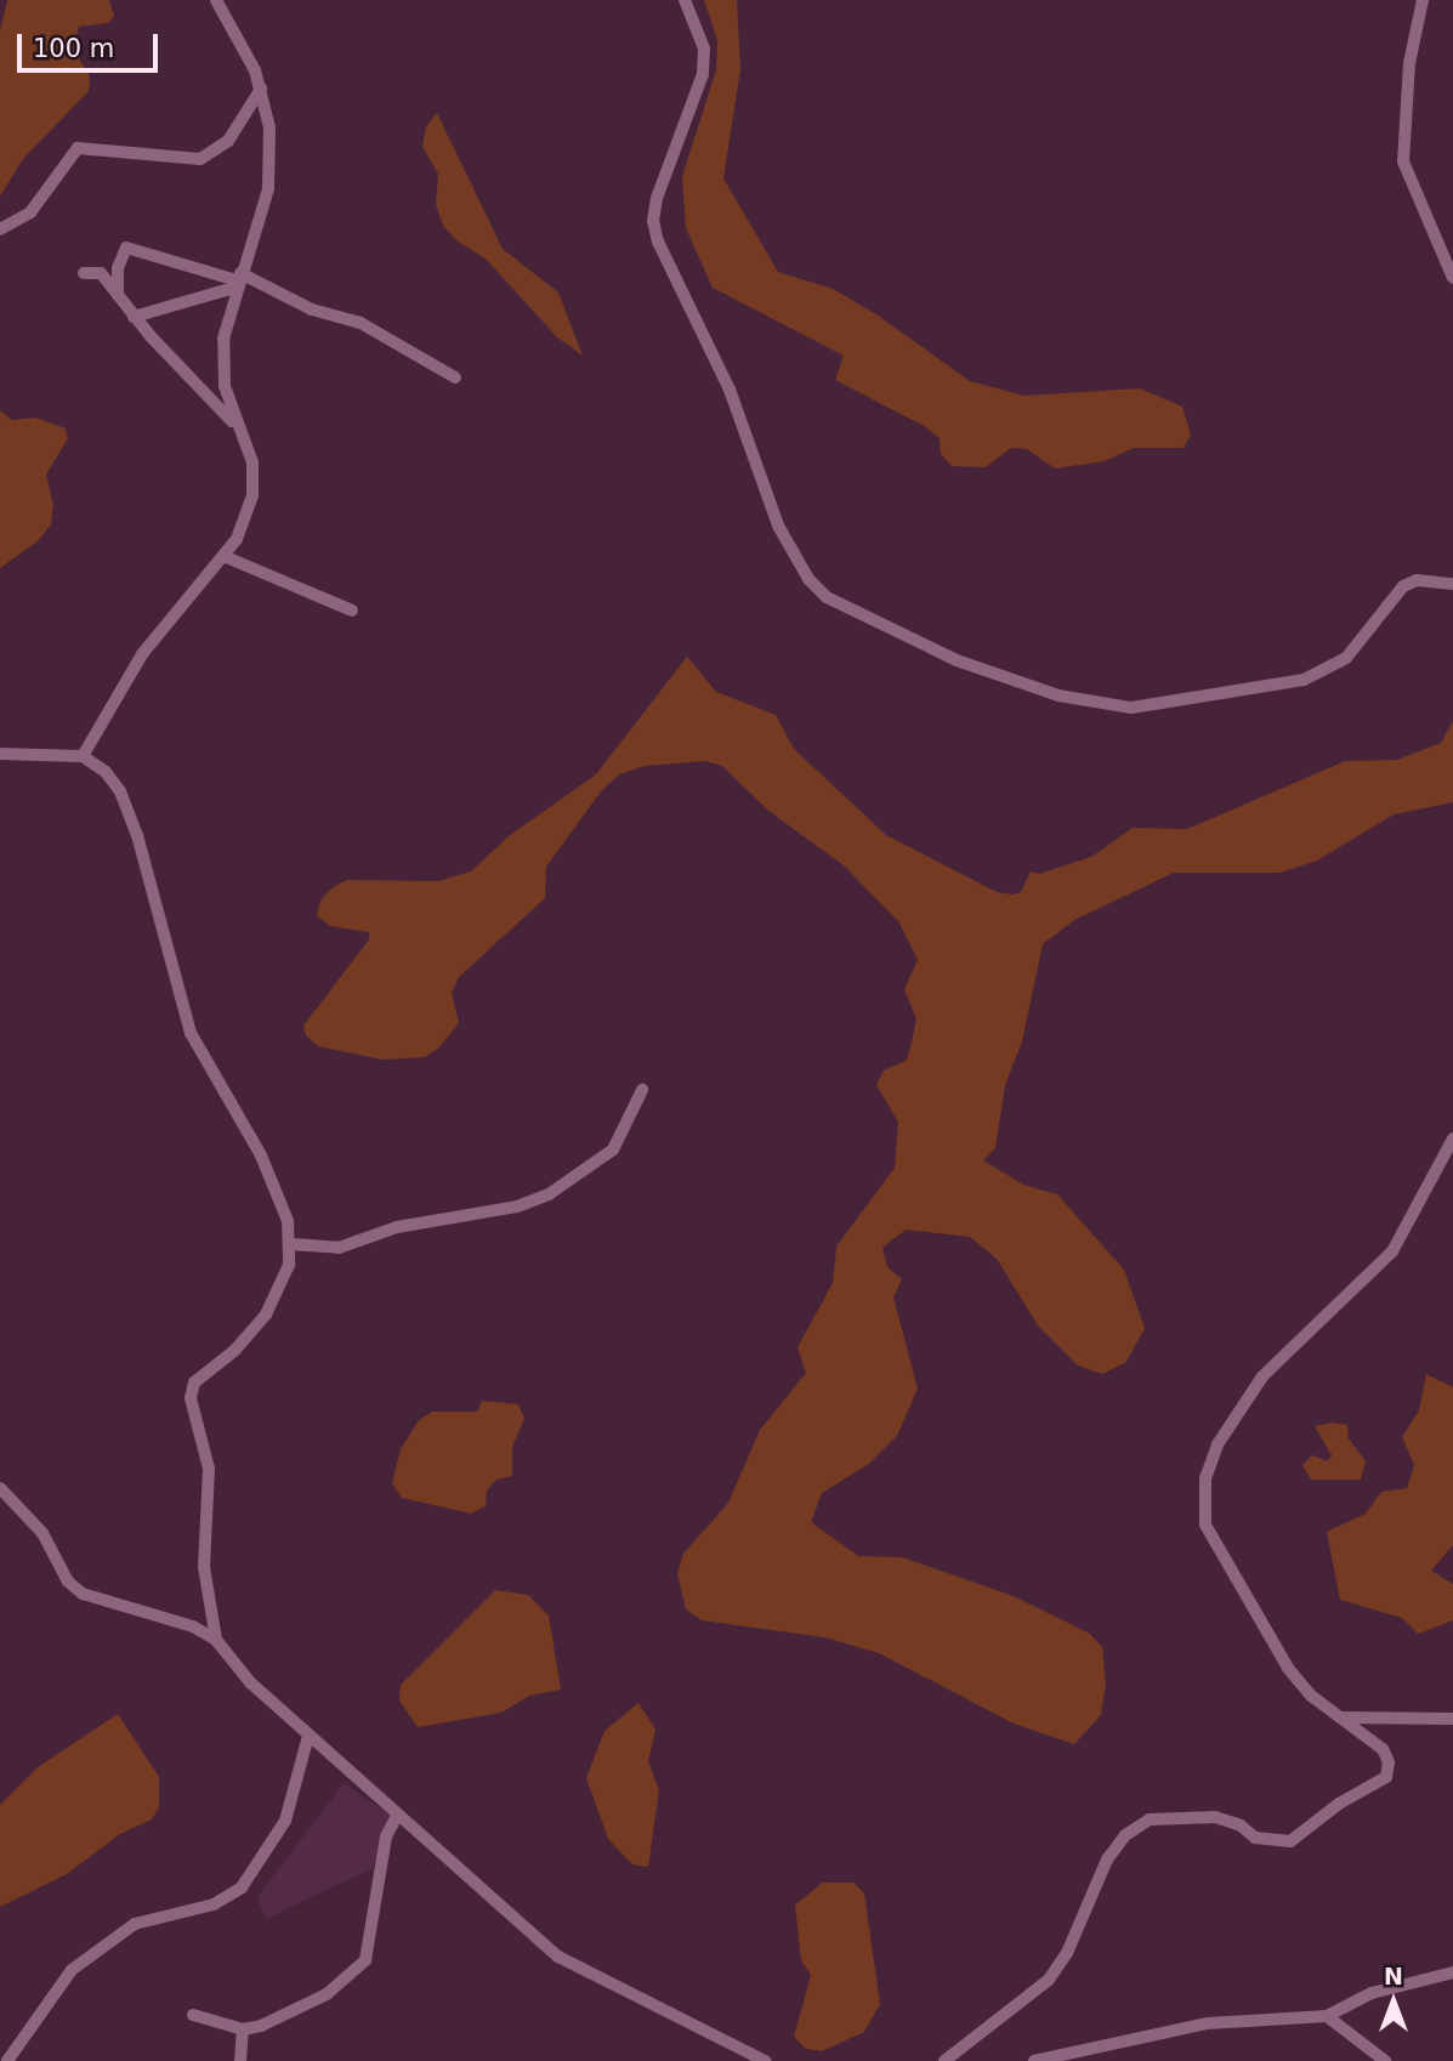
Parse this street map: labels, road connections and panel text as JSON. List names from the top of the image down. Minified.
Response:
{"scale_bar":"100 m","north":"top"}
